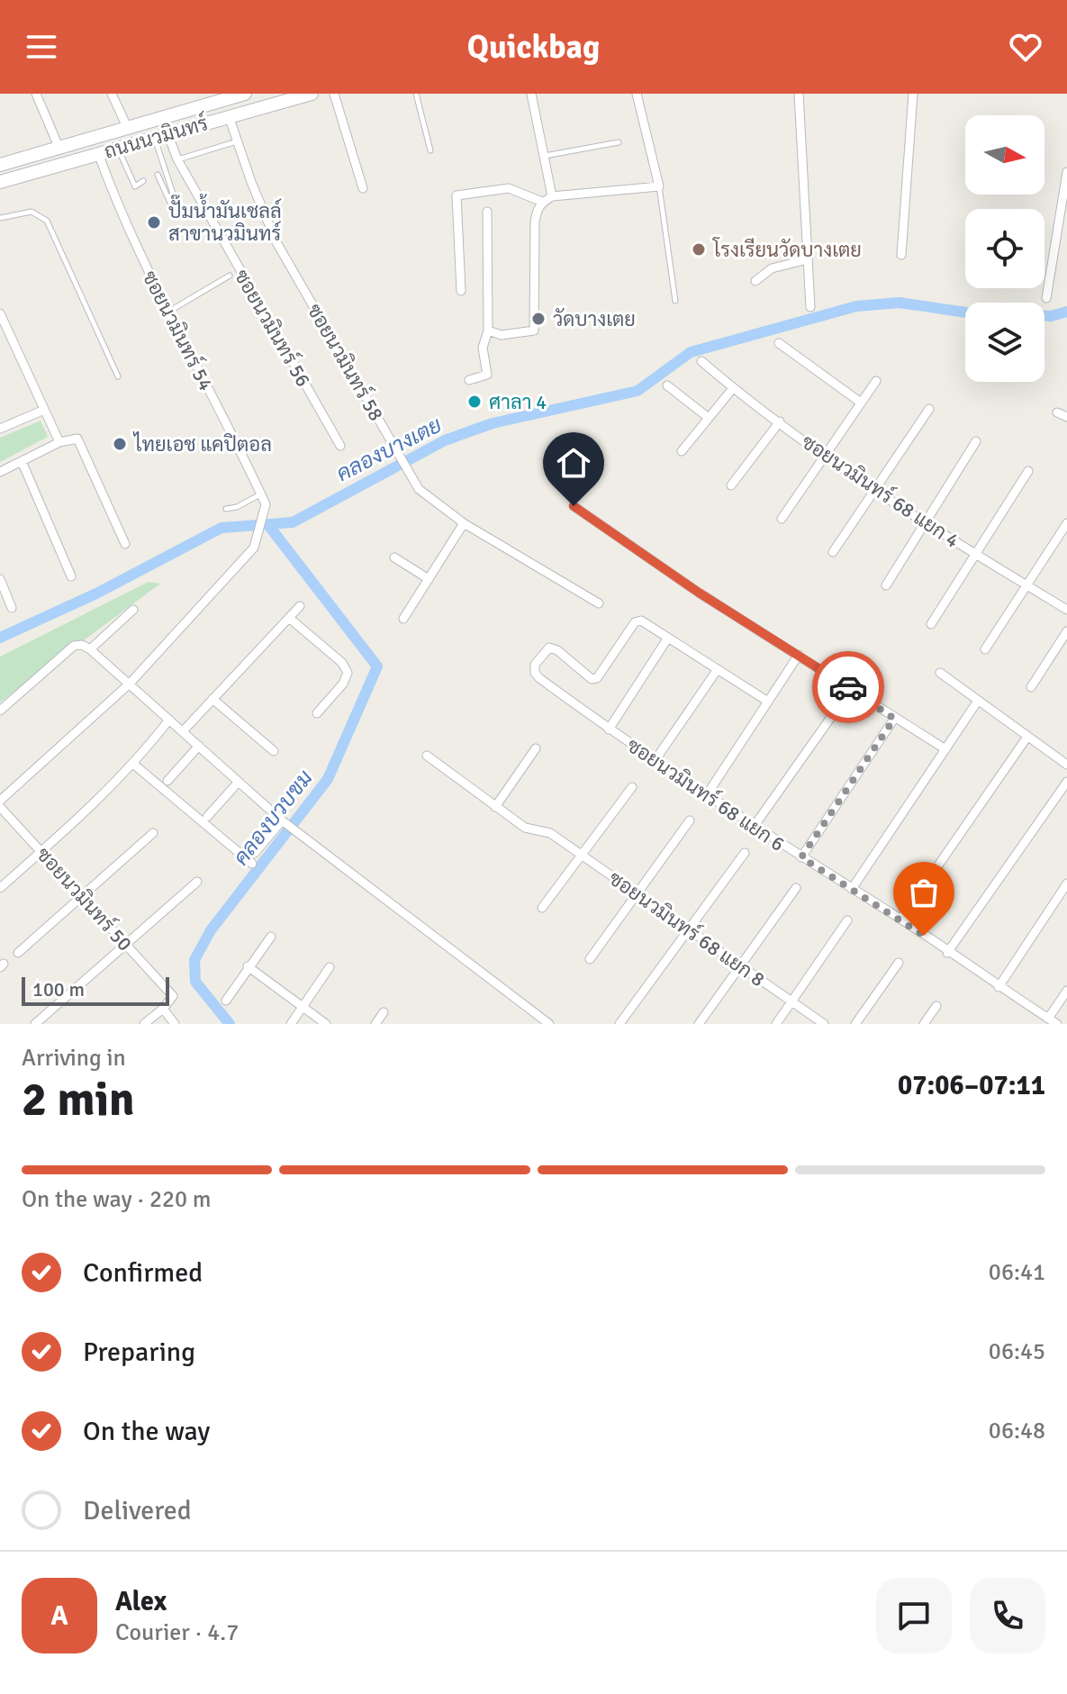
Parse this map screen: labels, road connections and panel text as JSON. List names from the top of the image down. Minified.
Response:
{"streets":{"main road":["ถนนนวมินทร์"],"street":["ซอยนวมินทร์ 56","ซอยนวมินทร์ 54","ซอยนวมินทร์ 58","ซอยนวมินทร์ 68 แยก 4","ซอยนวมินทร์ 68 แยก 6","ซอยนวมินทร์ 50","ซอยนวมินทร์ 68 แยก 8"]},"crossings":[["ถนนนวมินทร์","ซอยนวมินทร์ 56"],["ถนนนวมินทร์","ซอยนวมินทร์ 54"],["ถนนนวมินทร์","ซอยนวมินทร์ 58"]],"water":["คลองบางเตย","คลองบวบขม"],"places":["ปั๊มน้ำมันเชลล์ สาขานวมินทร์","โรงเรียนวัดบางเตย","วัดบางเตย","ศาลา 4","ไทยเอช แคปิตอล"],"scale_bar":"100 m","north":"right","page":{"header":"Quickbag","scale":"100 m","heading":["2 min","Arriving in","07:06–07:11"],"panel":["Alex","Courier · 4.7"],"bar":"On the way · 220 m","list":[["Confirmed","06:41"],["Preparing","06:45"],["On the way","06:48"],"Delivered"],"round":"A"}}
